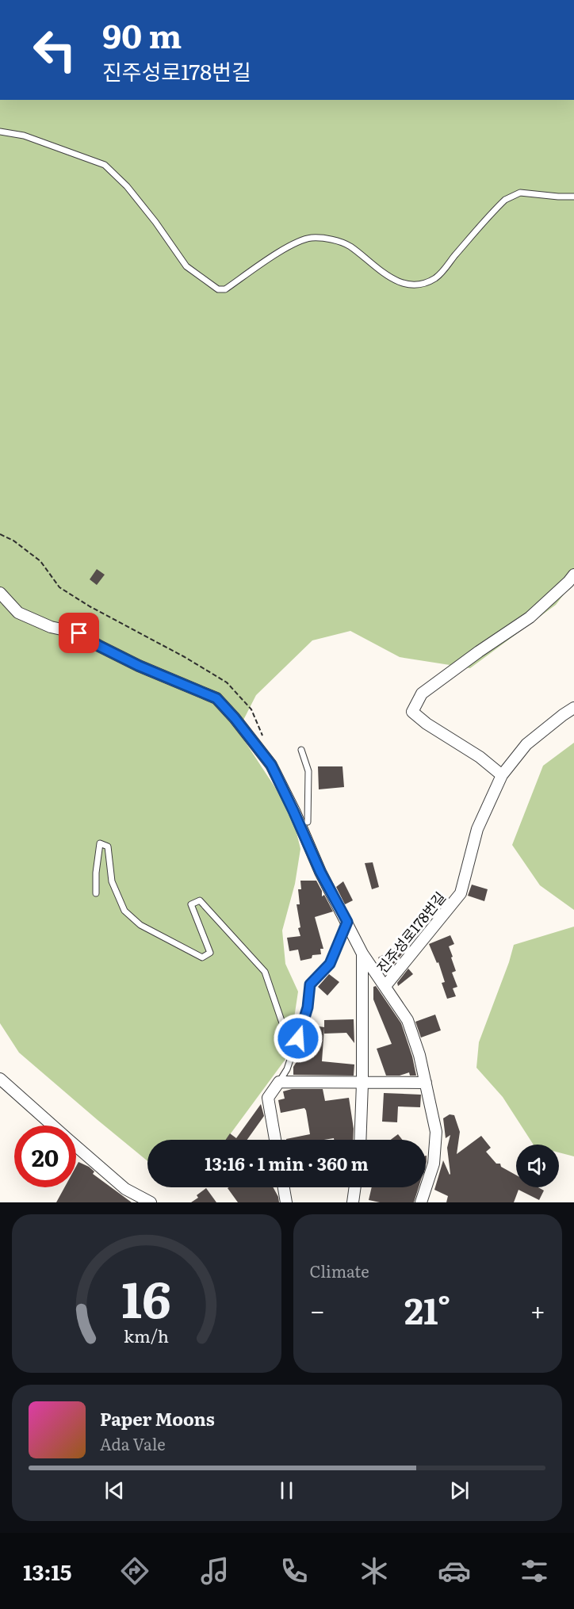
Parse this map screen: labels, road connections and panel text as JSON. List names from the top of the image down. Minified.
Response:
{"streets":{"street":["진주성로178번길"]},"page":{"turn":["90 m","진주성로178번길"],"limit":"20","trip":"13:16 · 1 min · 360 m","tile":"Climate","heat":["−","21°","+"],"song":["Paper Moons","Ada Vale"],"tabs":"13:15","gauge":["16","km/h"]}}
